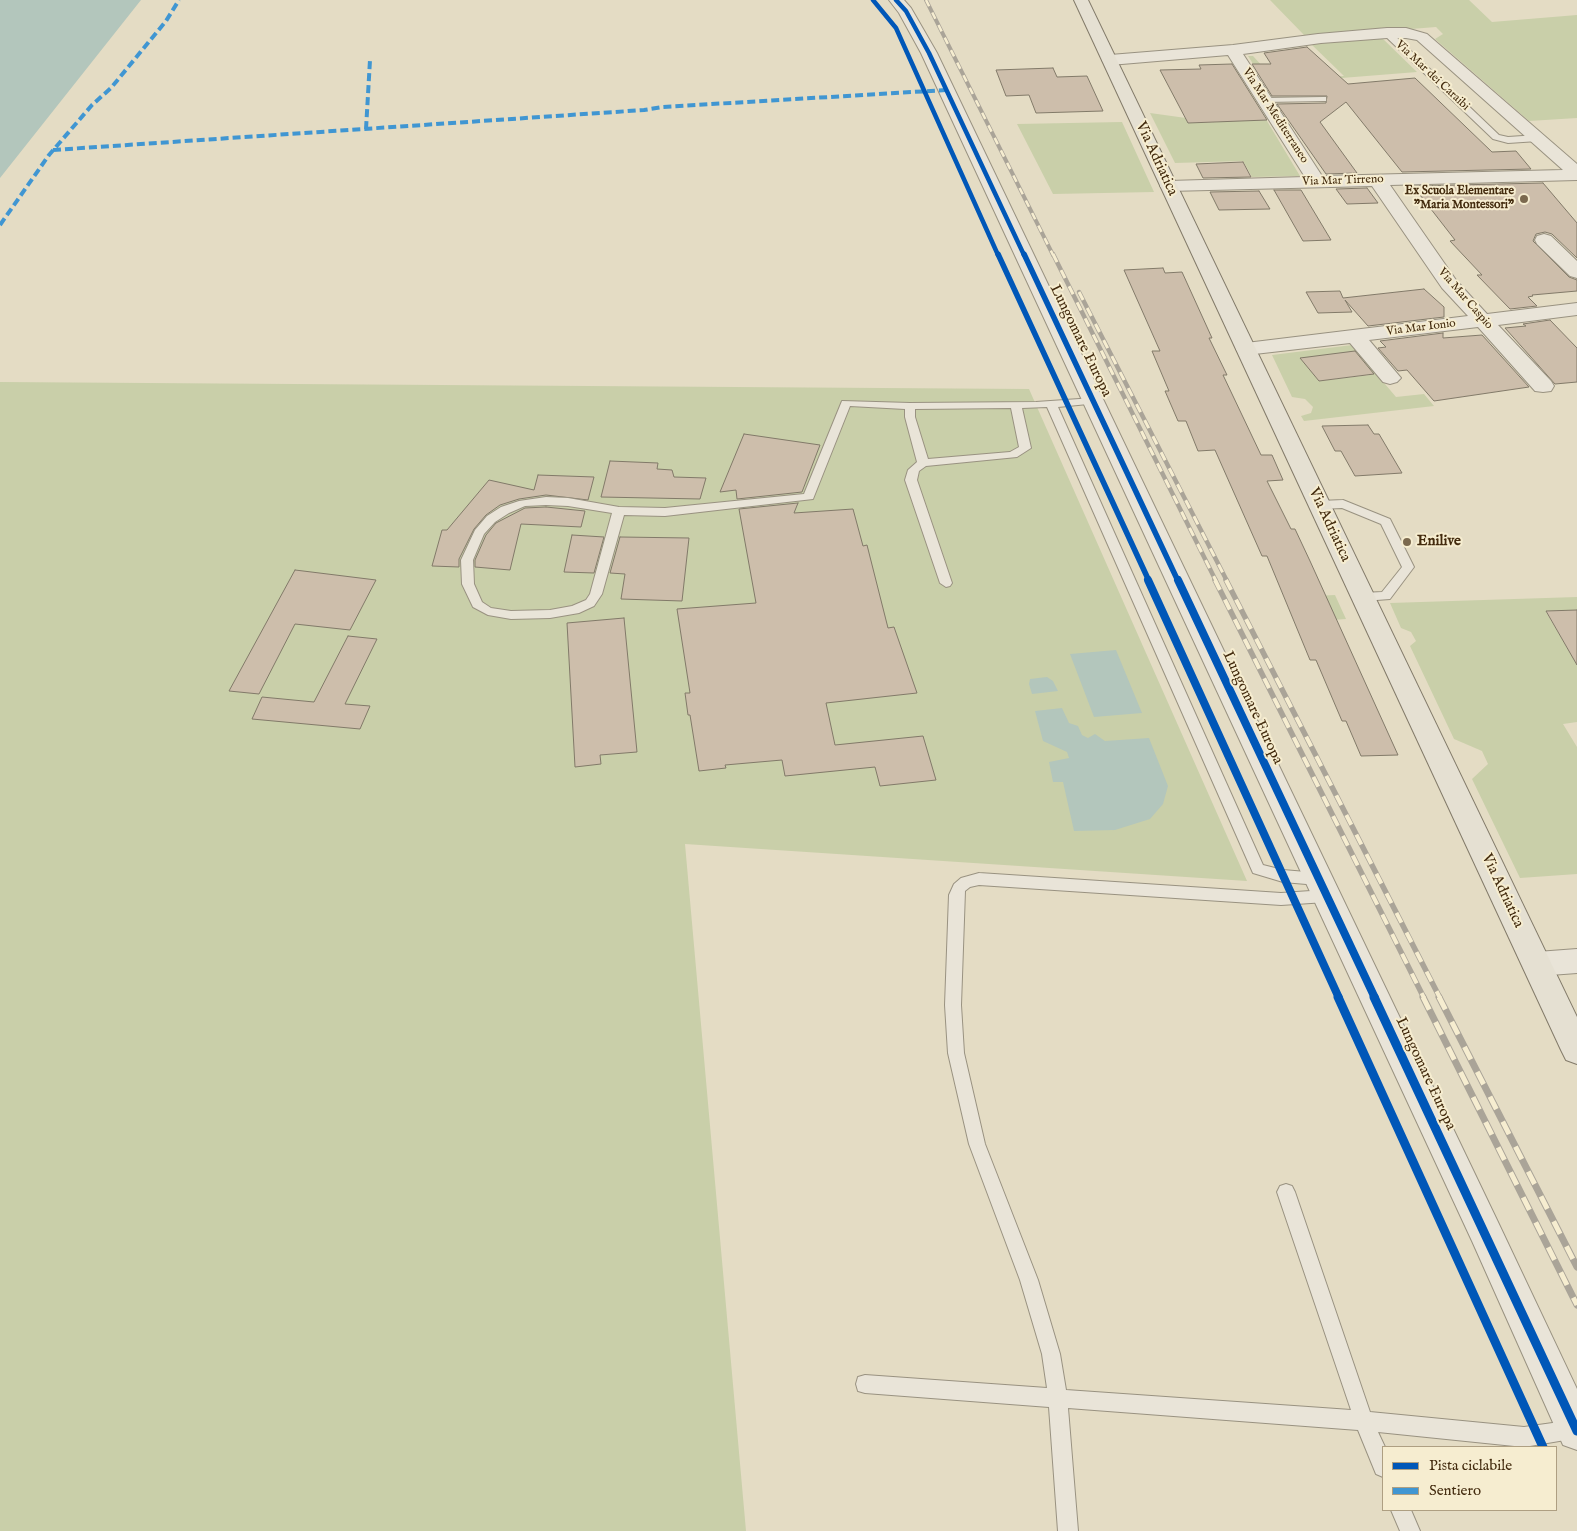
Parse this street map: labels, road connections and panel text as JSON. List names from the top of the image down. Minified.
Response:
{"streets":{"main road":["Via Adriatica"],"street":["Via Mar dei Caraibi","Via Mar Mediterraneo","Via Mar Tirreno","Via Mar Caspio","Via Mar Ionio","Lungomare Europa"]},"crossings":[["Via Mar dei Caraibi","Via Mar Mediterraneo"],["Via Mar dei Caraibi","Via Mar Tirreno"],["Via Mar Mediterraneo","Via Adriatica"],["Via Mar Mediterraneo","Via Mar Tirreno"],["Via Adriatica","Via Mar Tirreno"],["Via Adriatica","Via Mar Ionio"],["Via Mar Tirreno","Via Mar Caspio"],["Via Mar Caspio","Via Mar Ionio"]],"places":["Ex Scuola Elementare \"Maria Montessori\"","Enilive"],"legend":["Pista ciclabile","Sentiero"]}
